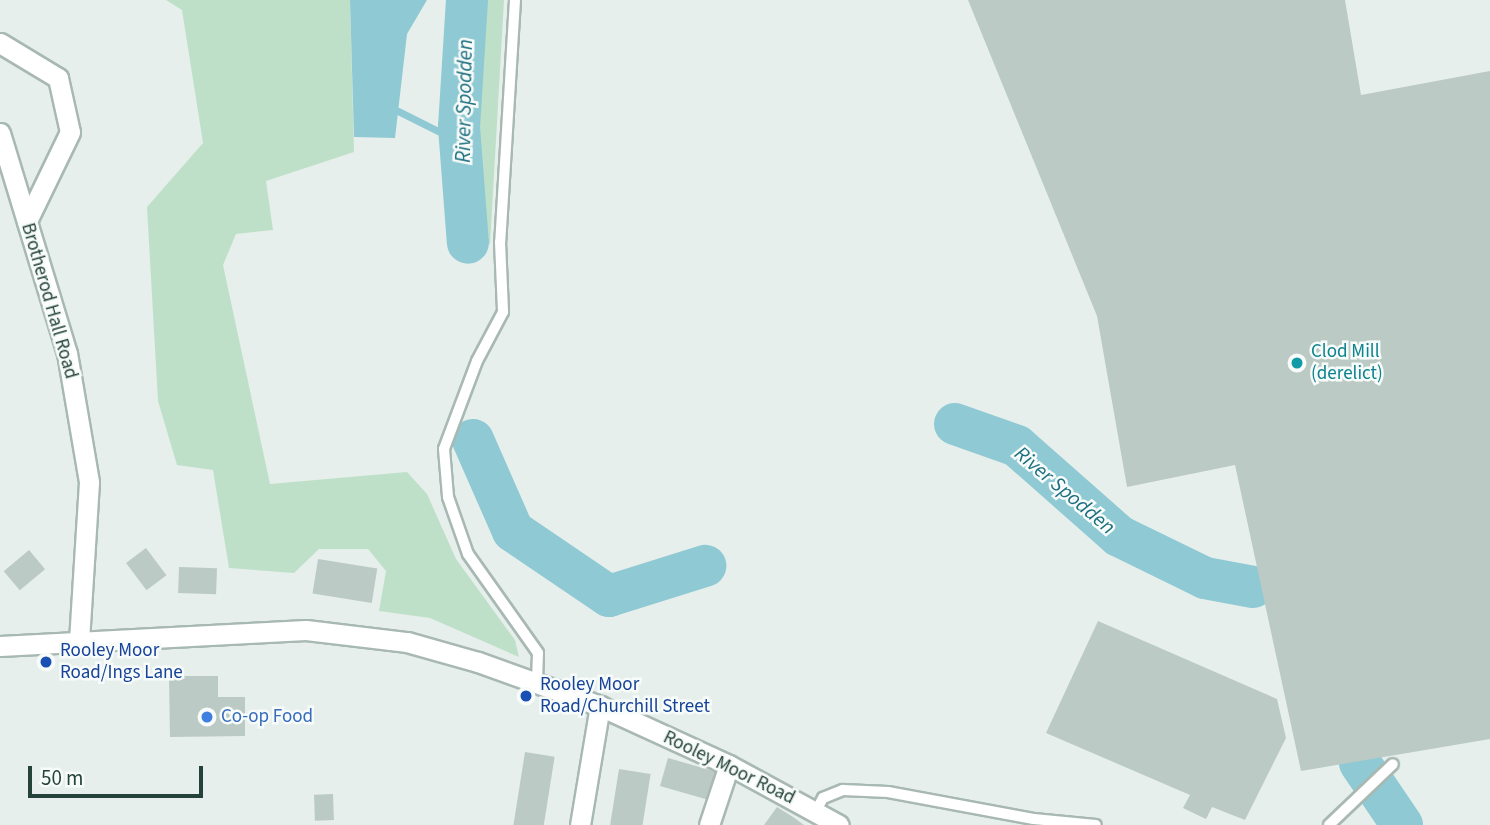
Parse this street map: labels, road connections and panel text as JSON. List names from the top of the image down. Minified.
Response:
{"streets":{"street":["Brotherod Hall Road","Rooley Moor Road"]},"crossings":[["Brotherod Hall Road","Rooley Moor Road"]],"water":["River Spodden"],"places":["Clod Mill (derelict)","Rooley Moor Road/Ings Lane","Rooley Moor Road/Churchill Street","Co-op Food"],"scale_bar":"50 m"}
